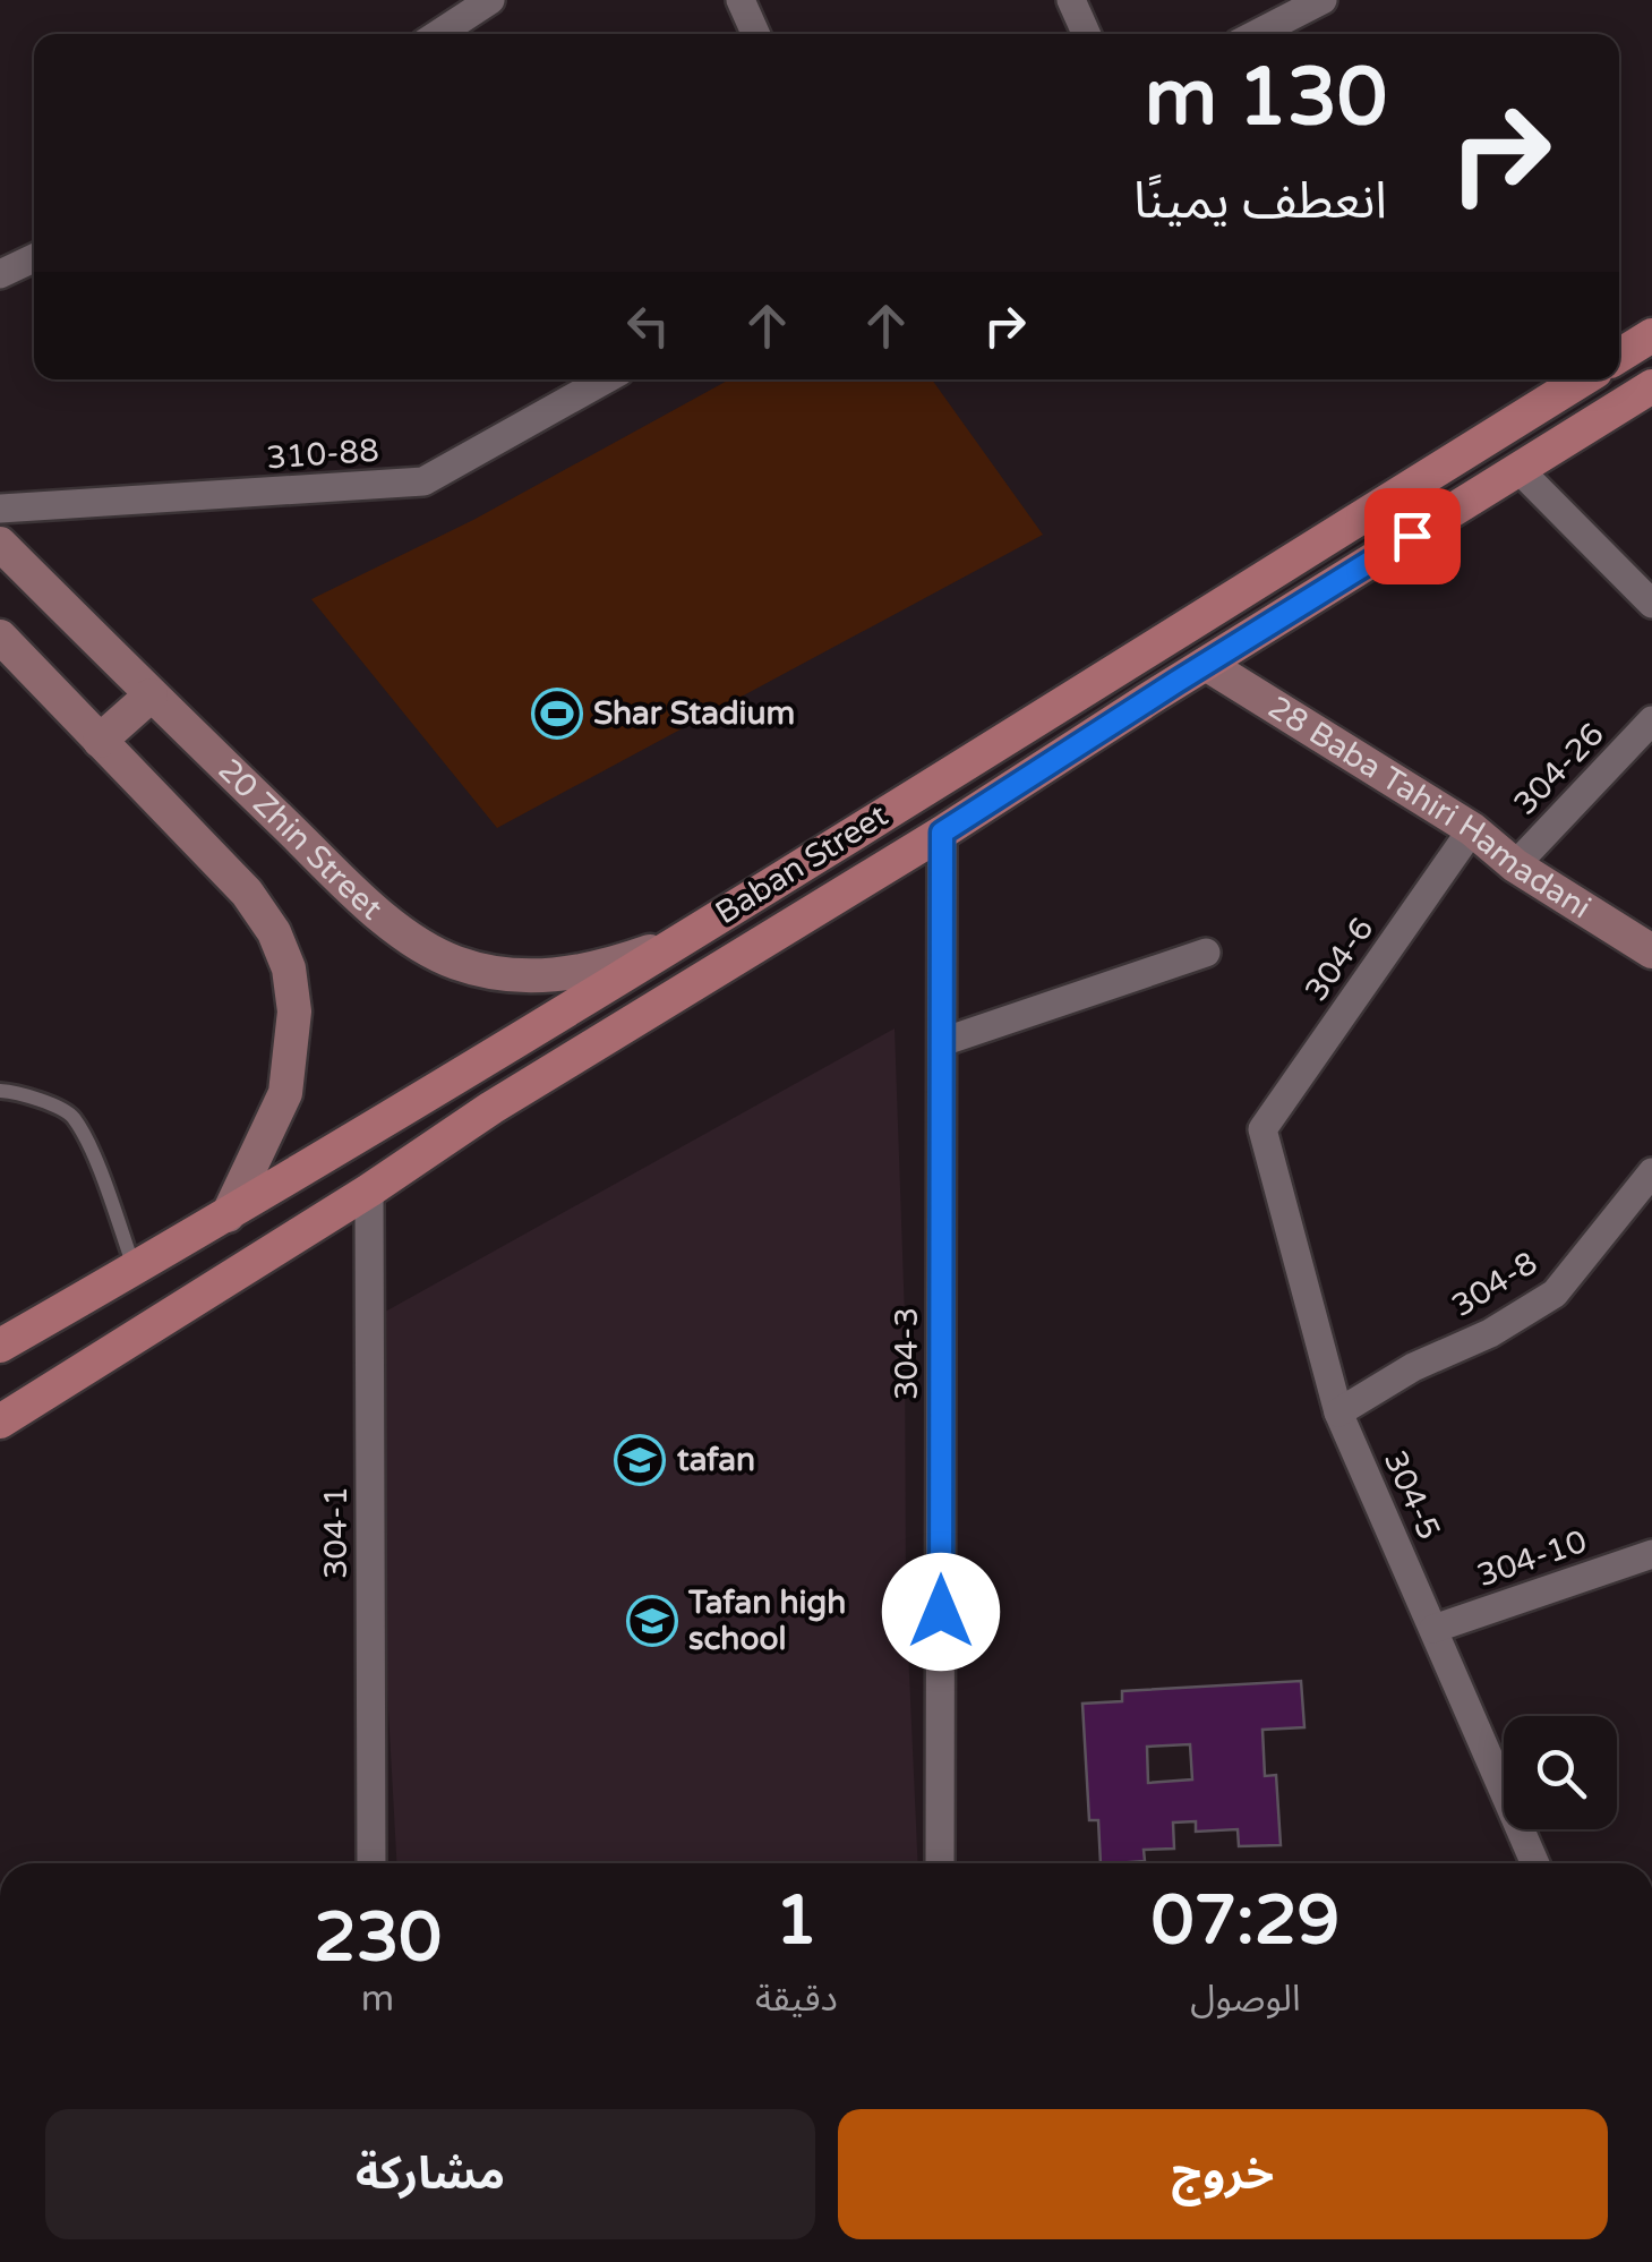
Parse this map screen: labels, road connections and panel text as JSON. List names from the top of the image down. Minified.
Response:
{"streets":{"main road":["28 Baba Tahiri Hamadani","20 Zhin Street","Baban Street"],"street":["310-88","304-26","304-6","304-8","304-3","304-5","304-1","304-10"]},"crossings":[["304-26","28 Baba Tahiri Hamadani"],["28 Baba Tahiri Hamadani","304-6"],["20 Zhin Street","Baban Street"],["304-6","304-5"],["304-8","304-5"],["304-5","304-10"]],"places":{"sports":["Shar Stadium"],"school or university":["tafan","Tafan high school"]},"page":{"turn":["130 m","انعطف يمينًا"],"eta":["07:29","الوصول","1","دقيقة","230","m"],"buttons":["خروج","مشاركة"]}}
